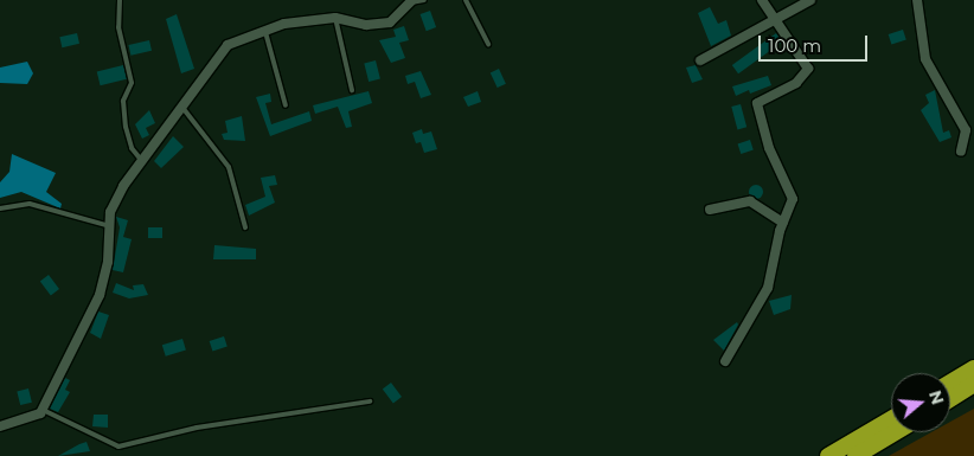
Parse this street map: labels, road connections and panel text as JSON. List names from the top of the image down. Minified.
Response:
{"scale_bar":"100 m","north":"right"}
